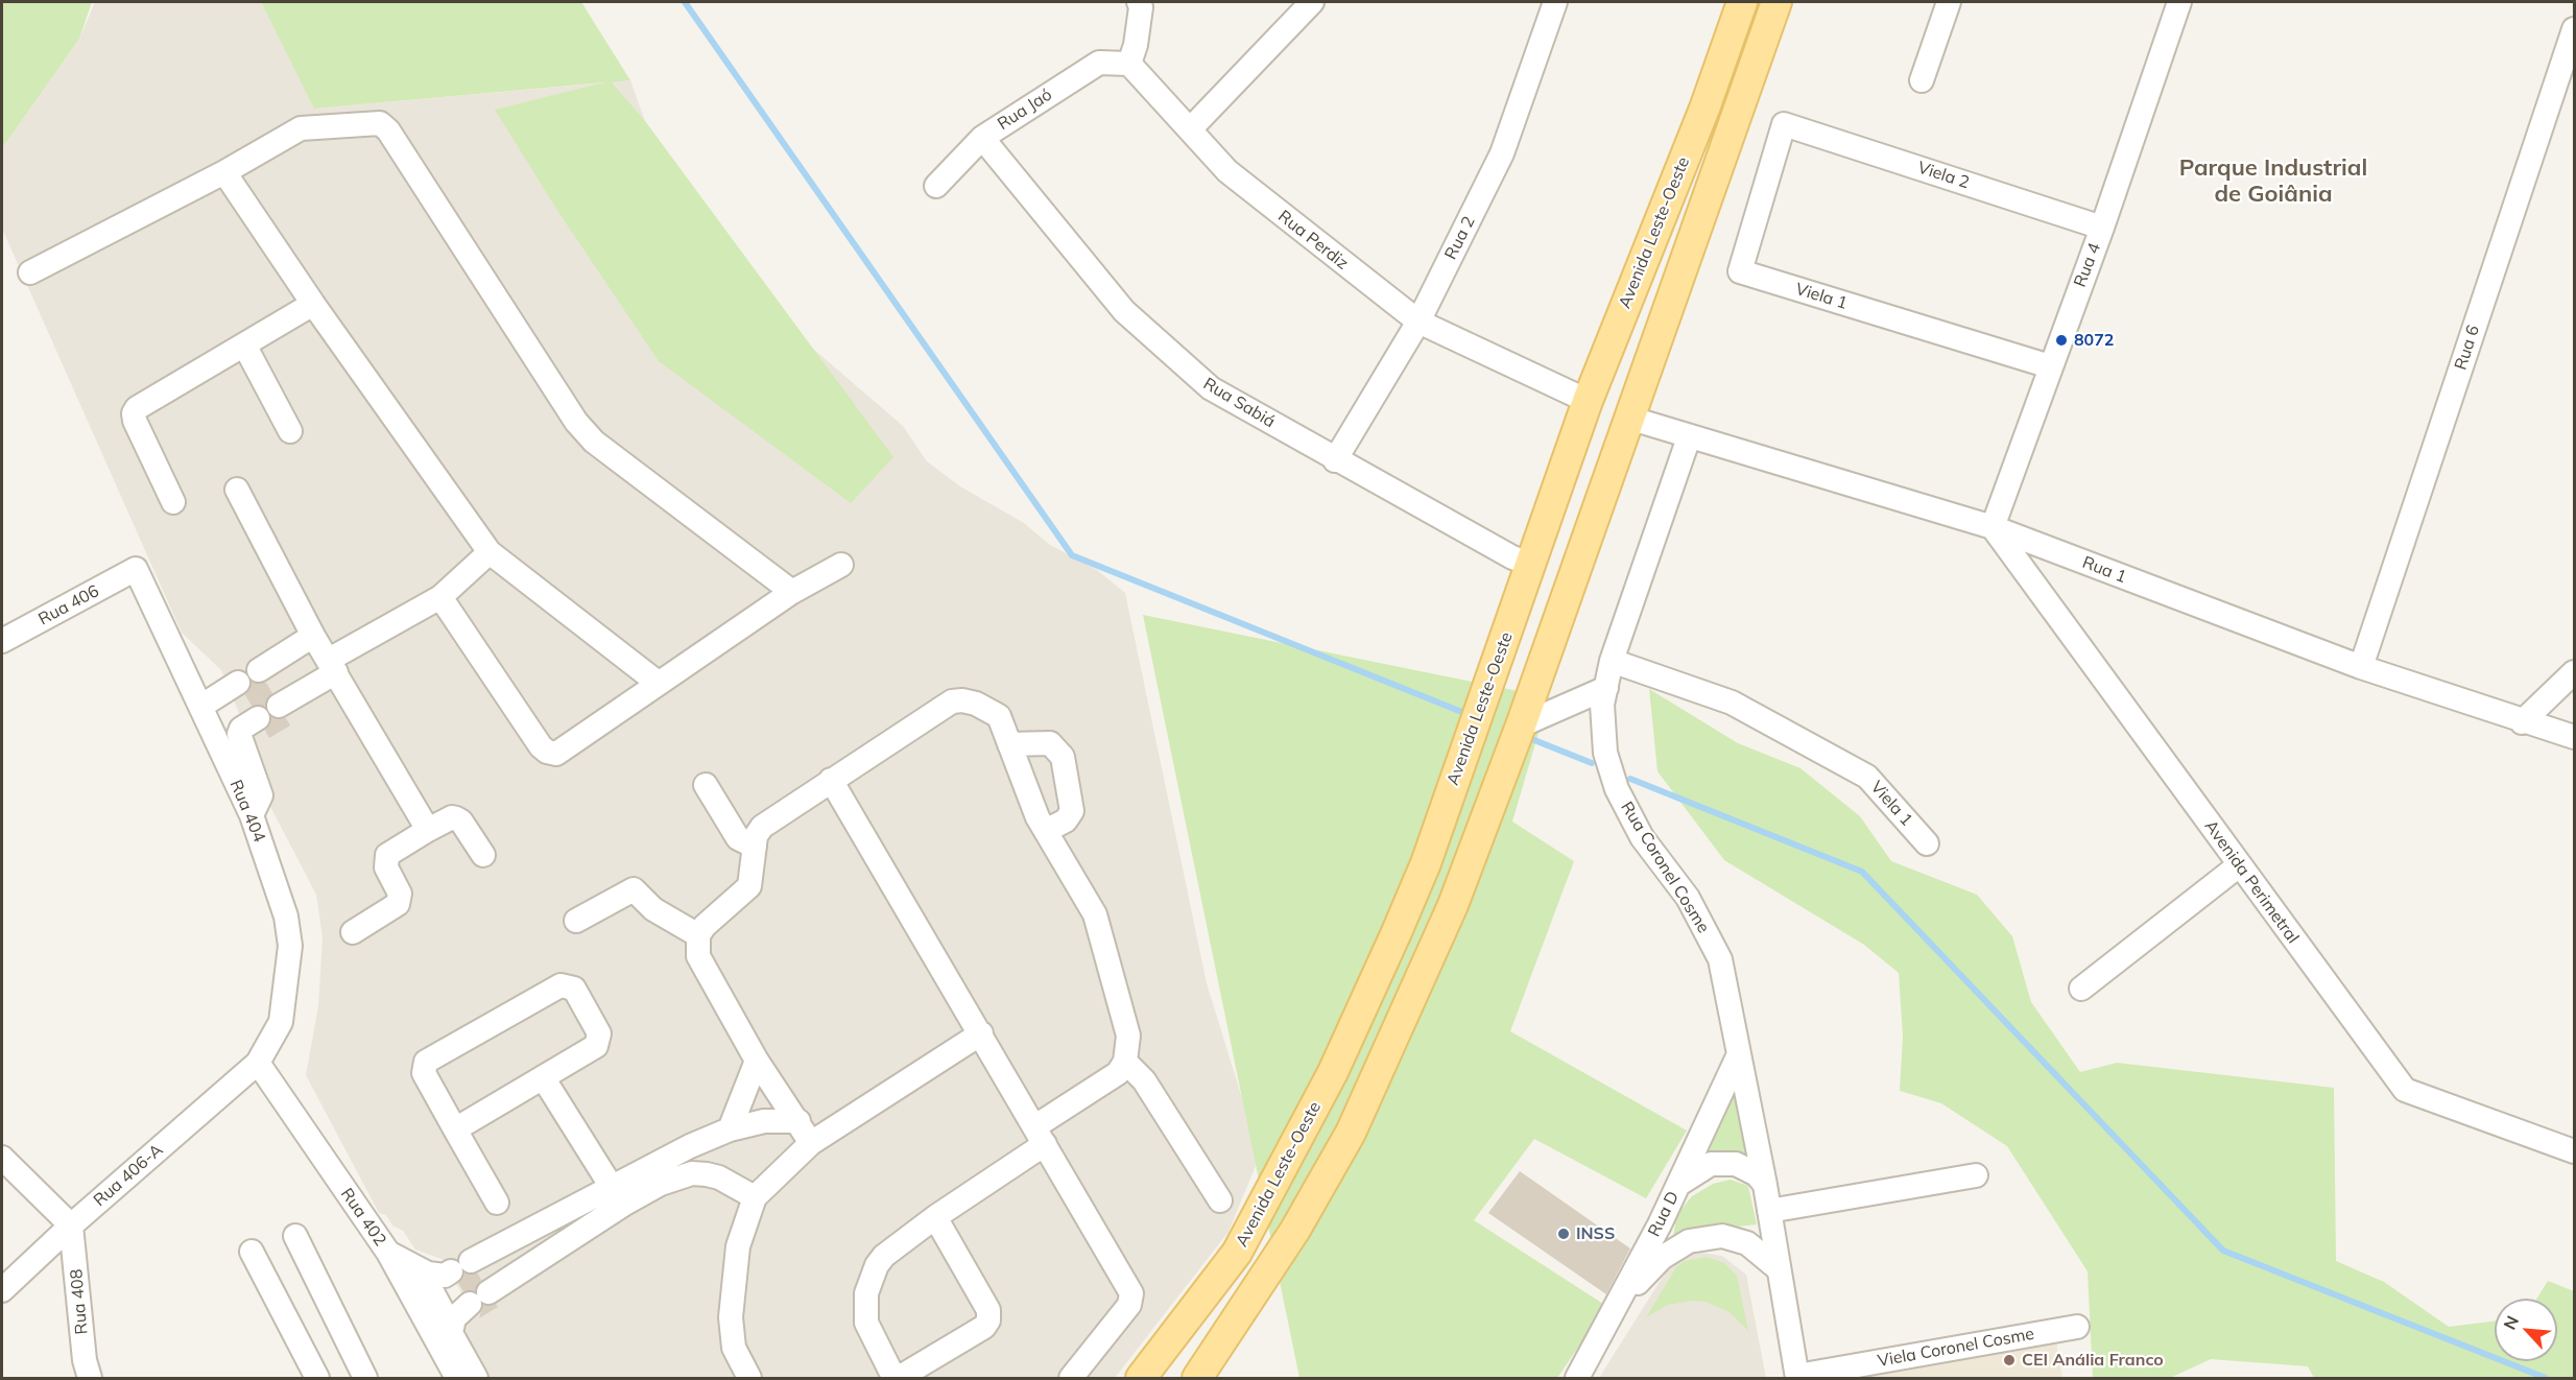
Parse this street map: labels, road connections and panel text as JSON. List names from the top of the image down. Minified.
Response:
{"streets":{"main road":["Avenida Leste-Oeste"],"street":["Rua Jaó","Viela 2","Rua 2","Rua Perdiz","Rua 4","Viela 1","Rua 6","Rua Sabiá","Rua 1","Rua 406","Rua 404","Rua Coronel Cosme","Avenida Perimetral","Rua 406-A","Rua D","Rua 402","Rua 408","Viela Coronel Cosme"]},"crossings":[["Rua Jaó","Rua Perdiz"],["Rua Jaó","Rua Sabiá"],["Viela 2","Rua 4"],["Viela 2","Viela 1"],["Avenida Leste-Oeste","Rua Perdiz"],["Avenida Leste-Oeste","Rua Sabiá"],["Avenida Leste-Oeste","Rua 1"],["Rua 2","Rua Perdiz"],["Rua 2","Rua Sabiá"],["Rua 4","Viela 1"],["Rua 4","Rua 1"],["Rua 4","Avenida Perimetral"],["Viela 1","Rua Coronel Cosme"],["Rua 6","Rua 1"],["Rua 1","Rua Coronel Cosme"],["Rua 1","Avenida Perimetral"],["Rua 406","Rua 404"],["Rua 404","Rua 406-A"],["Rua 404","Rua 402"],["Rua Coronel Cosme","Rua D"],["Rua Coronel Cosme","Viela Coronel Cosme"],["Rua 406-A","Rua 402"],["Rua 406-A","Rua 408"]],"districts":["Parque Industrial de Goiânia"],"places":["8072","INSS","CEI Anália Franco"],"north":"top left"}
